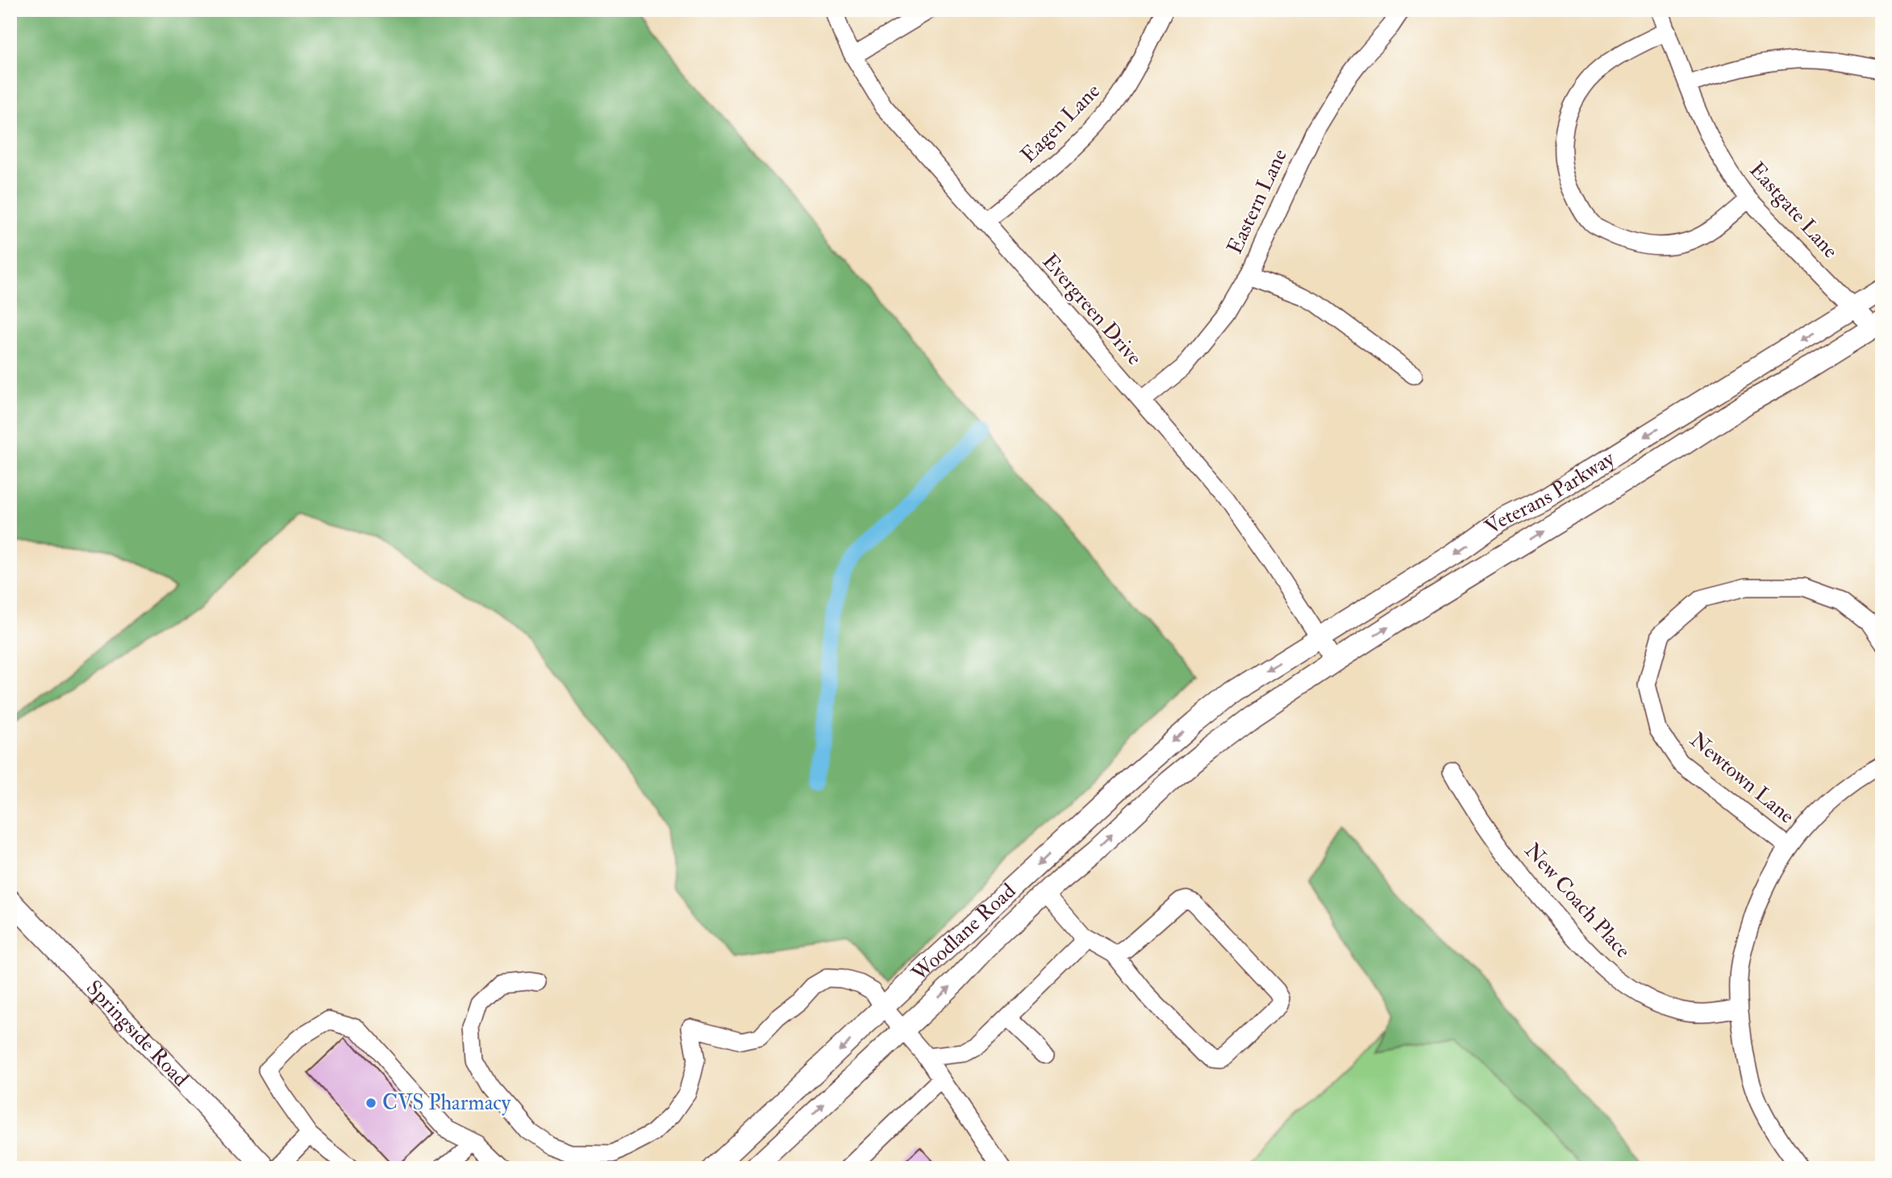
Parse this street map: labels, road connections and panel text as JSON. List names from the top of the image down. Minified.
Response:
{"streets":{"main road":["Veterans Parkway","Woodlane Road","Springside Road"],"street":["Eagen Lane","Eastern Lane","Eastgate Lane","Evergreen Drive","Newtown Lane","New Coach Place"]},"crossings":[["Eagen Lane","Evergreen Drive"],["Eastern Lane","Evergreen Drive"],["Eastgate Lane","Veterans Parkway"],["Evergreen Drive","Veterans Parkway"],["Veterans Parkway","Woodlane Road"]],"places":["CVS Pharmacy"]}
